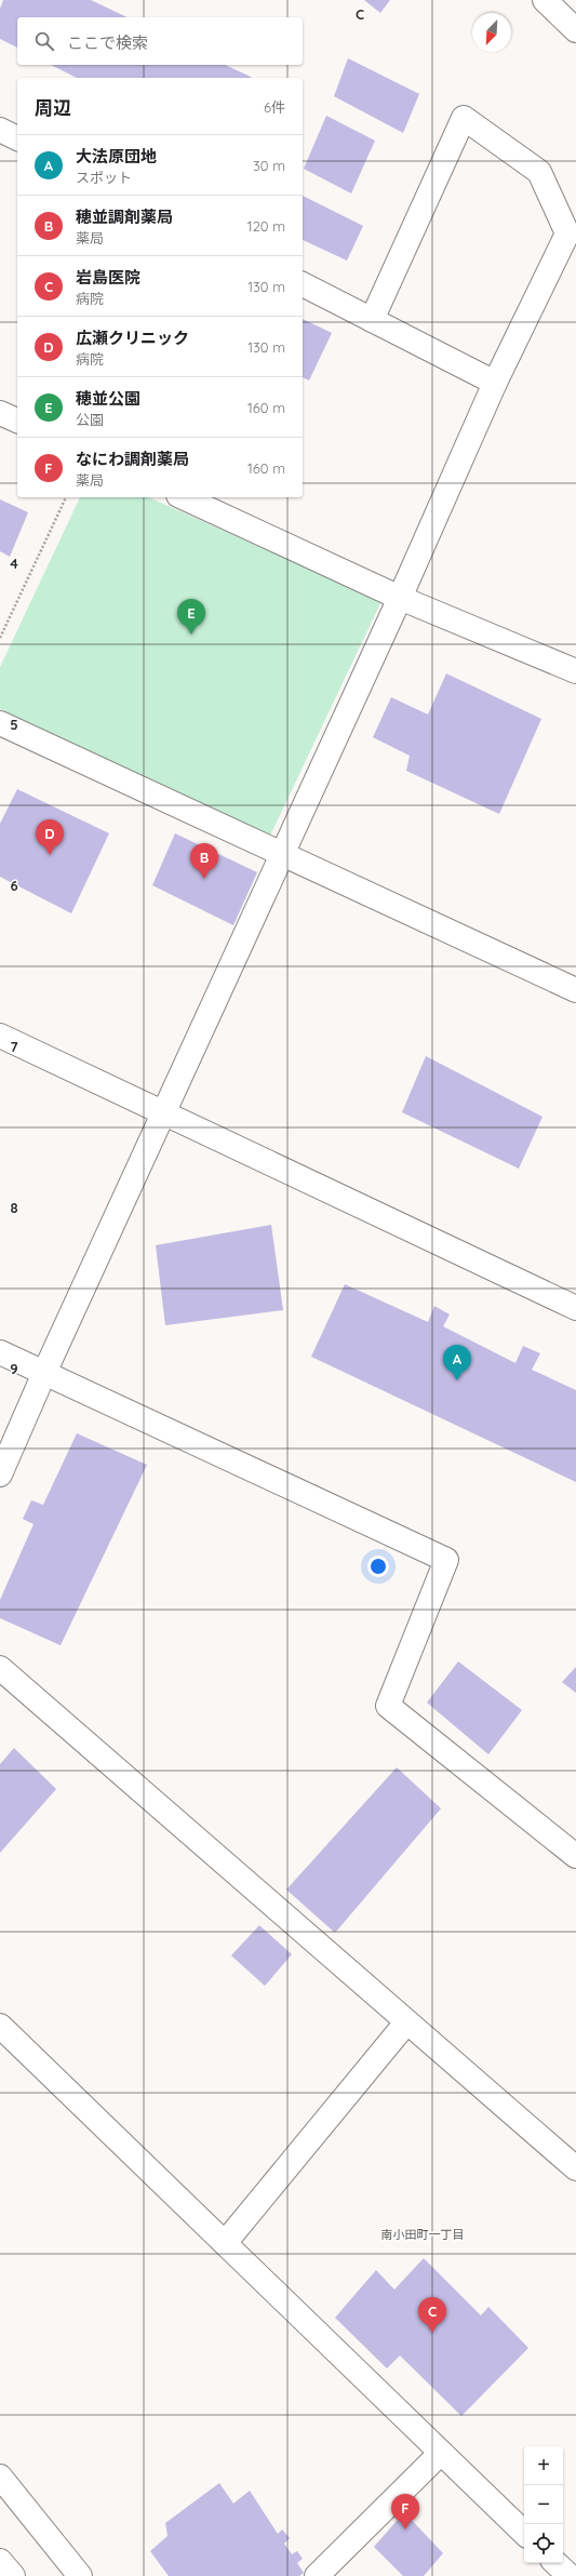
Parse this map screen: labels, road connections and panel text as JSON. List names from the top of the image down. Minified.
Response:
{"districts":["南小田町一丁目"],"north":"bottom left","page":{"search":"ここで検索","heading":["周辺","6件"],"list":[{"mark":"A","name":"大法原団地","note":"スポット","value":"30 m"},{"mark":"B","name":"穂並調剤薬局","note":"薬局","value":"120 m"},{"mark":"C","name":"岩島医院","note":"病院","value":"130 m"},{"mark":"D","name":"広瀬クリニック","note":"病院","value":"130 m"},{"mark":"E","name":"穂並公園","note":"公園","value":"160 m"},{"mark":"F","name":"なにわ調剤薬局","note":"薬局","value":"160 m"}],"pins":["E","D","B","A","C","F"],"map_buttons":["+","−"]},"grid":{"columns":["C"],"rows":["4","5","6","7","8","9"]}}
